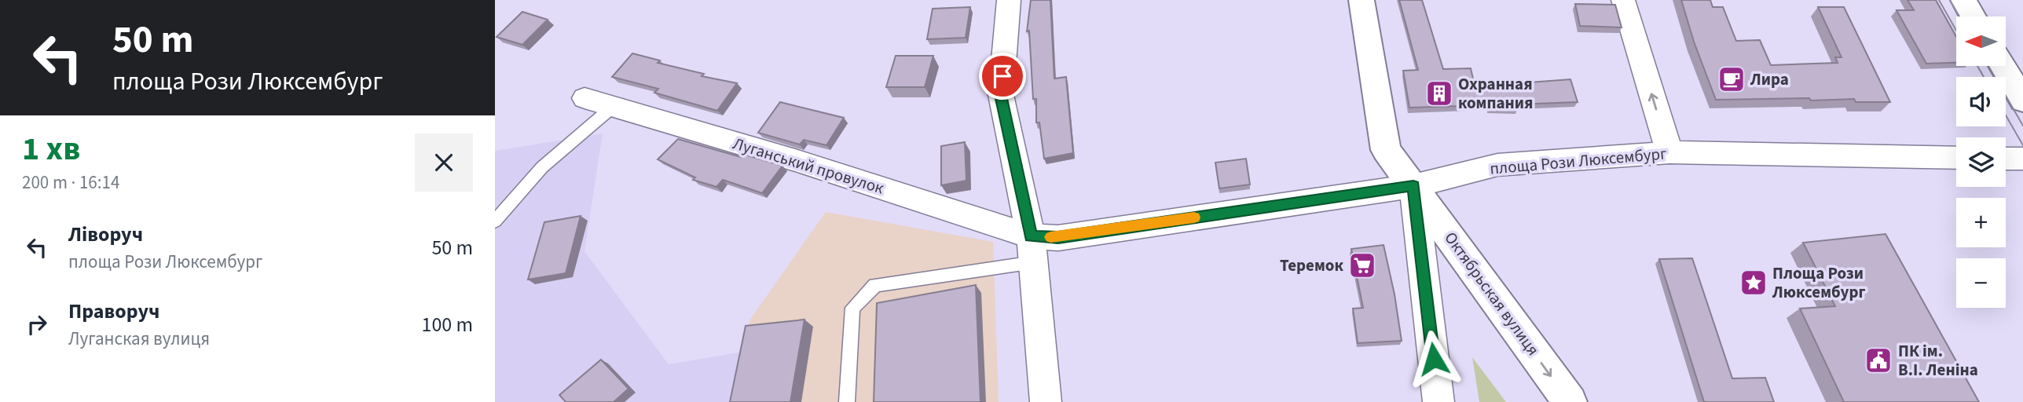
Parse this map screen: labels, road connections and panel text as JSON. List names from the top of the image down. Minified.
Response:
{"streets":{"street":["площа Рози Люксембург","Луганський провулок","Октябрьская вулиця"]},"crossings":[["площа Рози Люксембург","Луганський провулок"],["площа Рози Люксембург","Октябрьская вулиця"]],"places":{"cafe":["Лира"],"building":["Охранная компания"],"supermarket":["Теремок"],"place":["Площа Рози Люксембург"],"public building":["ПК ім. В.І. Леніна"]},"north":"left","page":{"turn":["50 m","площа Рози Люксембург"],"map_buttons":["+","−"],"heading":["1 хв","200 m · 16:14"],"list":[{"name":"Ліворуч","note":"площа Рози Люксембург","value":"50 m"},{"name":"Праворуч","note":"Луганская вулиця","value":"100 m"}]}}
